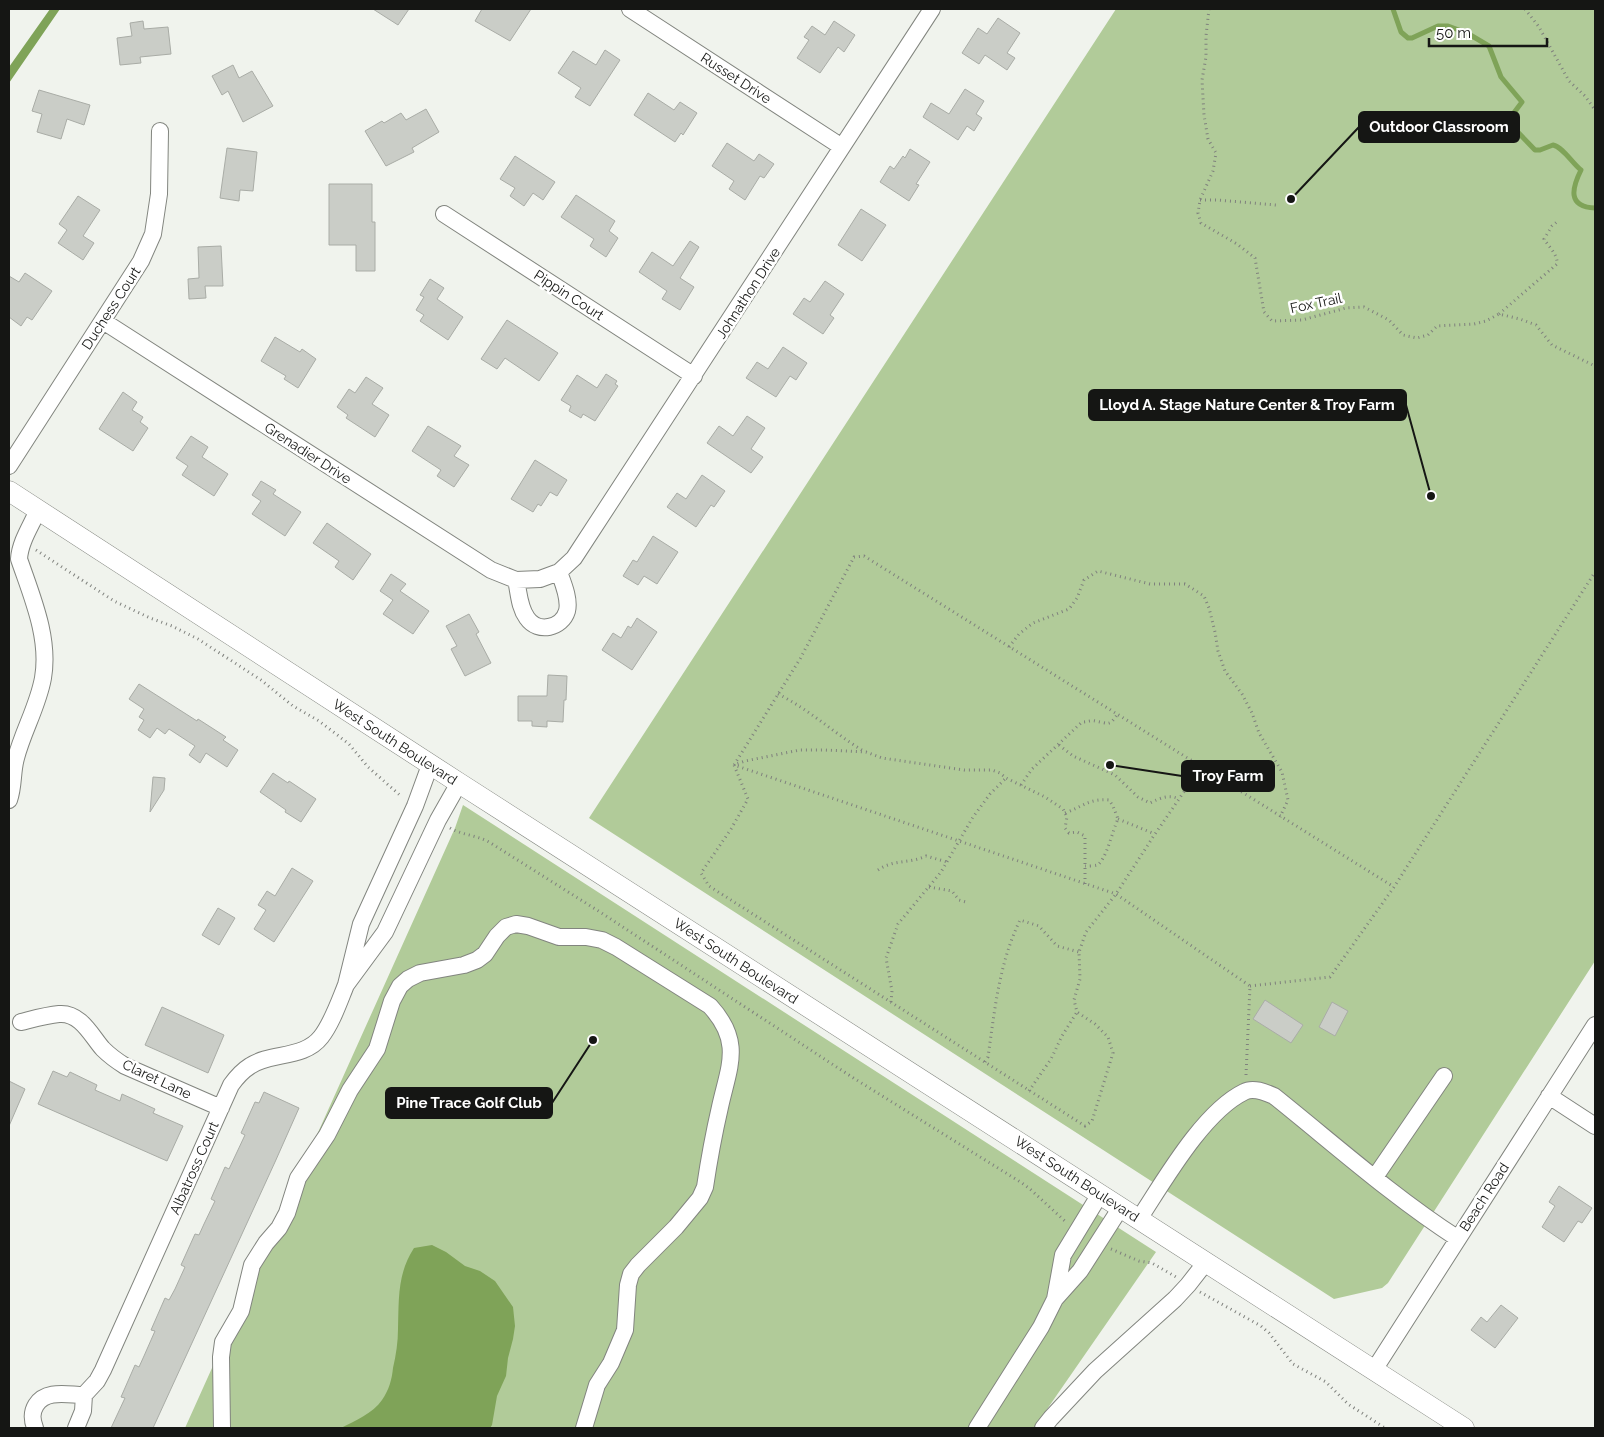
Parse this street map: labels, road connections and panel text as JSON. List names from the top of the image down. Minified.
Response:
{"streets":{"main road":["West South Boulevard"],"street":["Russet Drive","Johnathon Drive","Pippin Court","Duchess Court","Grenadier Drive","Claret Lane","Albatross Court","Beach Road"],"path":["Fox Trail"]},"crossings":[["Russet Drive","Johnathon Drive"],["Johnathon Drive","Pippin Court"],["Johnathon Drive","Grenadier Drive"],["Duchess Court","Grenadier Drive"],["West South Boulevard","Albatross Court"],["West South Boulevard","Beach Road"],["Claret Lane","Albatross Court"]],"places":["Outdoor Classroom","Lloyd A. Stage Nature Center & Troy Farm","Troy Farm","Pine Trace Golf Club"],"scale_bar":"50 m"}
